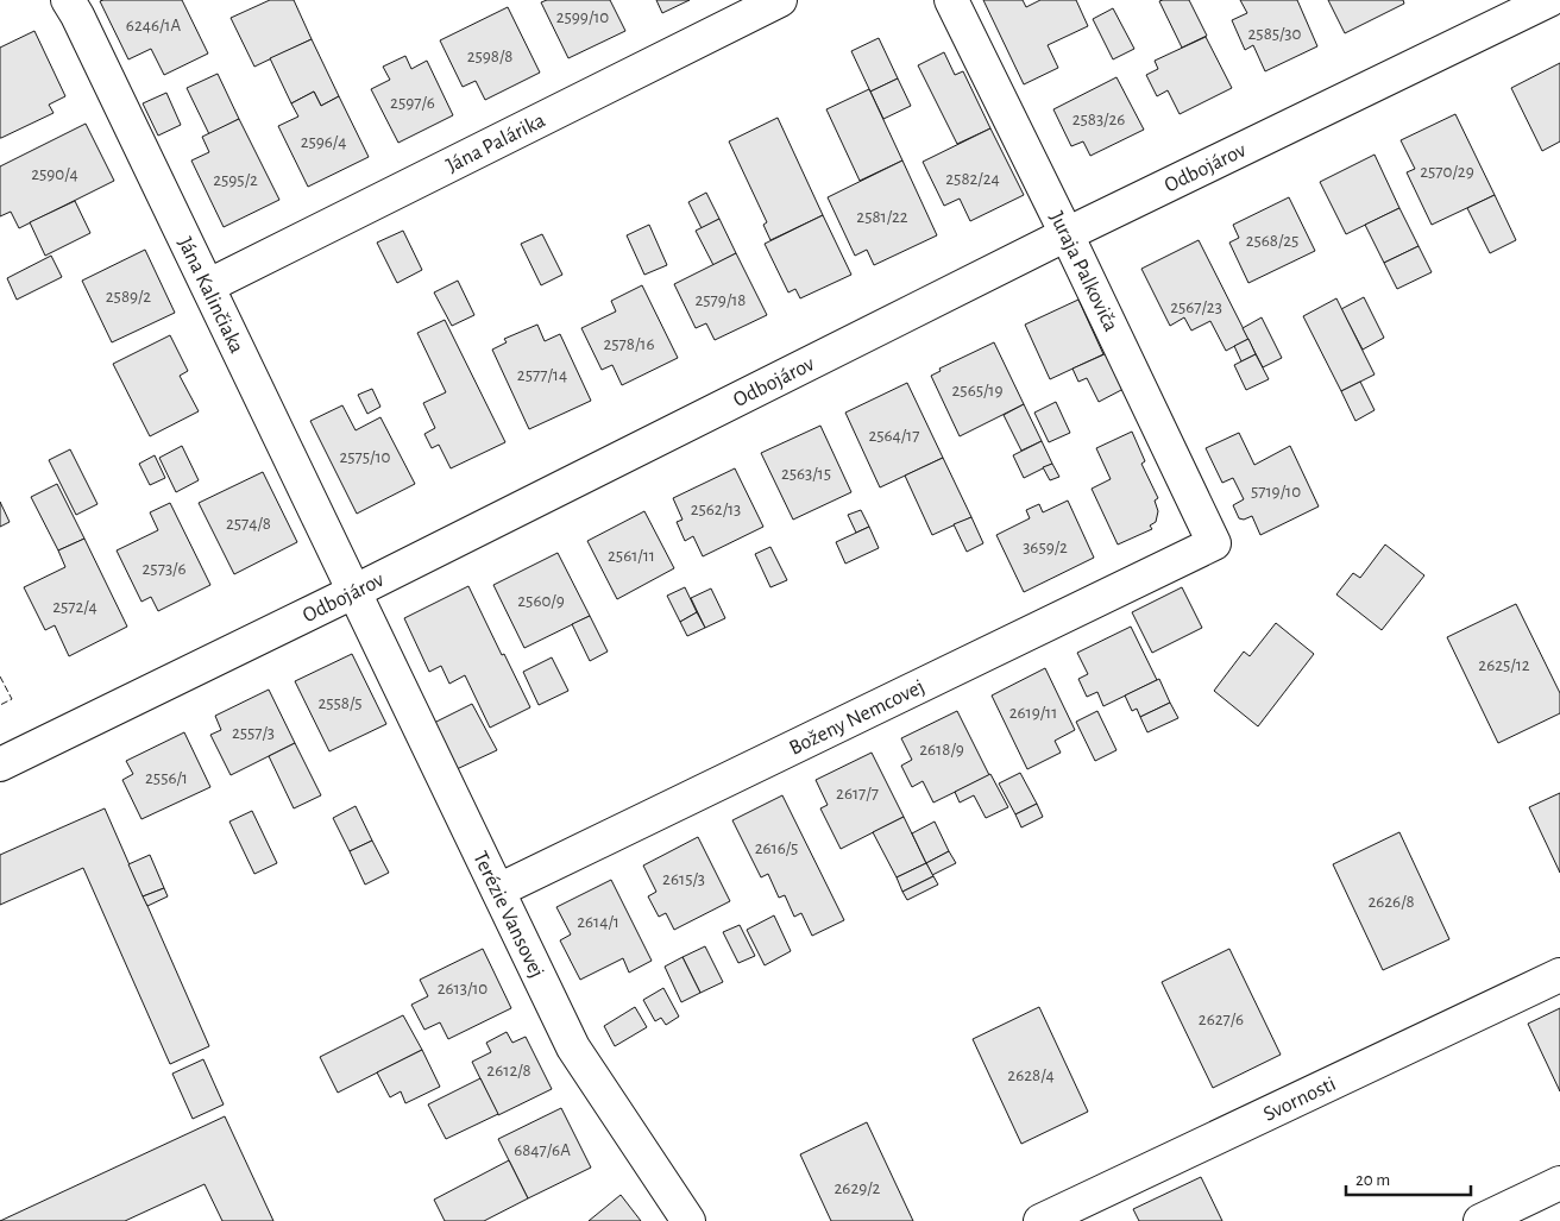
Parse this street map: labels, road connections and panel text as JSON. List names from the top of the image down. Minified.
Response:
{"streets":{"street":["Jána Palárika","Odbojárov","Juraja Palkoviča","Jána Kalinčiaka","Boženy Nemcovej","Terézie Vansovej","Svornosti"]},"crossings":[["Jána Palárika","Jána Kalinčiaka"],["Odbojárov","Juraja Palkoviča"],["Odbojárov","Jána Kalinčiaka"],["Odbojárov","Terézie Vansovej"],["Juraja Palkoviča","Boženy Nemcovej"],["Jána Kalinčiaka","Terézie Vansovej"],["Boženy Nemcovej","Terézie Vansovej"]],"house_numbers":["2599/10","6246/1A","2585/30","2598/8","2597/6","2583/26","2596/4","2570/29","2590/4","2582/24","2595/2","2581/22","2568/25","2589/2","2579/18","2567/23","2578/16","2577/14","2565/19","2564/17","2575/10","2563/15","5719/10","2562/13","2574/8","3659/2","2561/11","2573/6","2560/9","2572/4","2625/12","2558/5","2619/11","2557/3","2618/9","2556/1","2617/7","2616/5","2615/3","2626/8","2614/1","2613/10","2627/6","2612/8","2628/4","6847/6A","2629/2"],"scale_bar":"20 m"}
